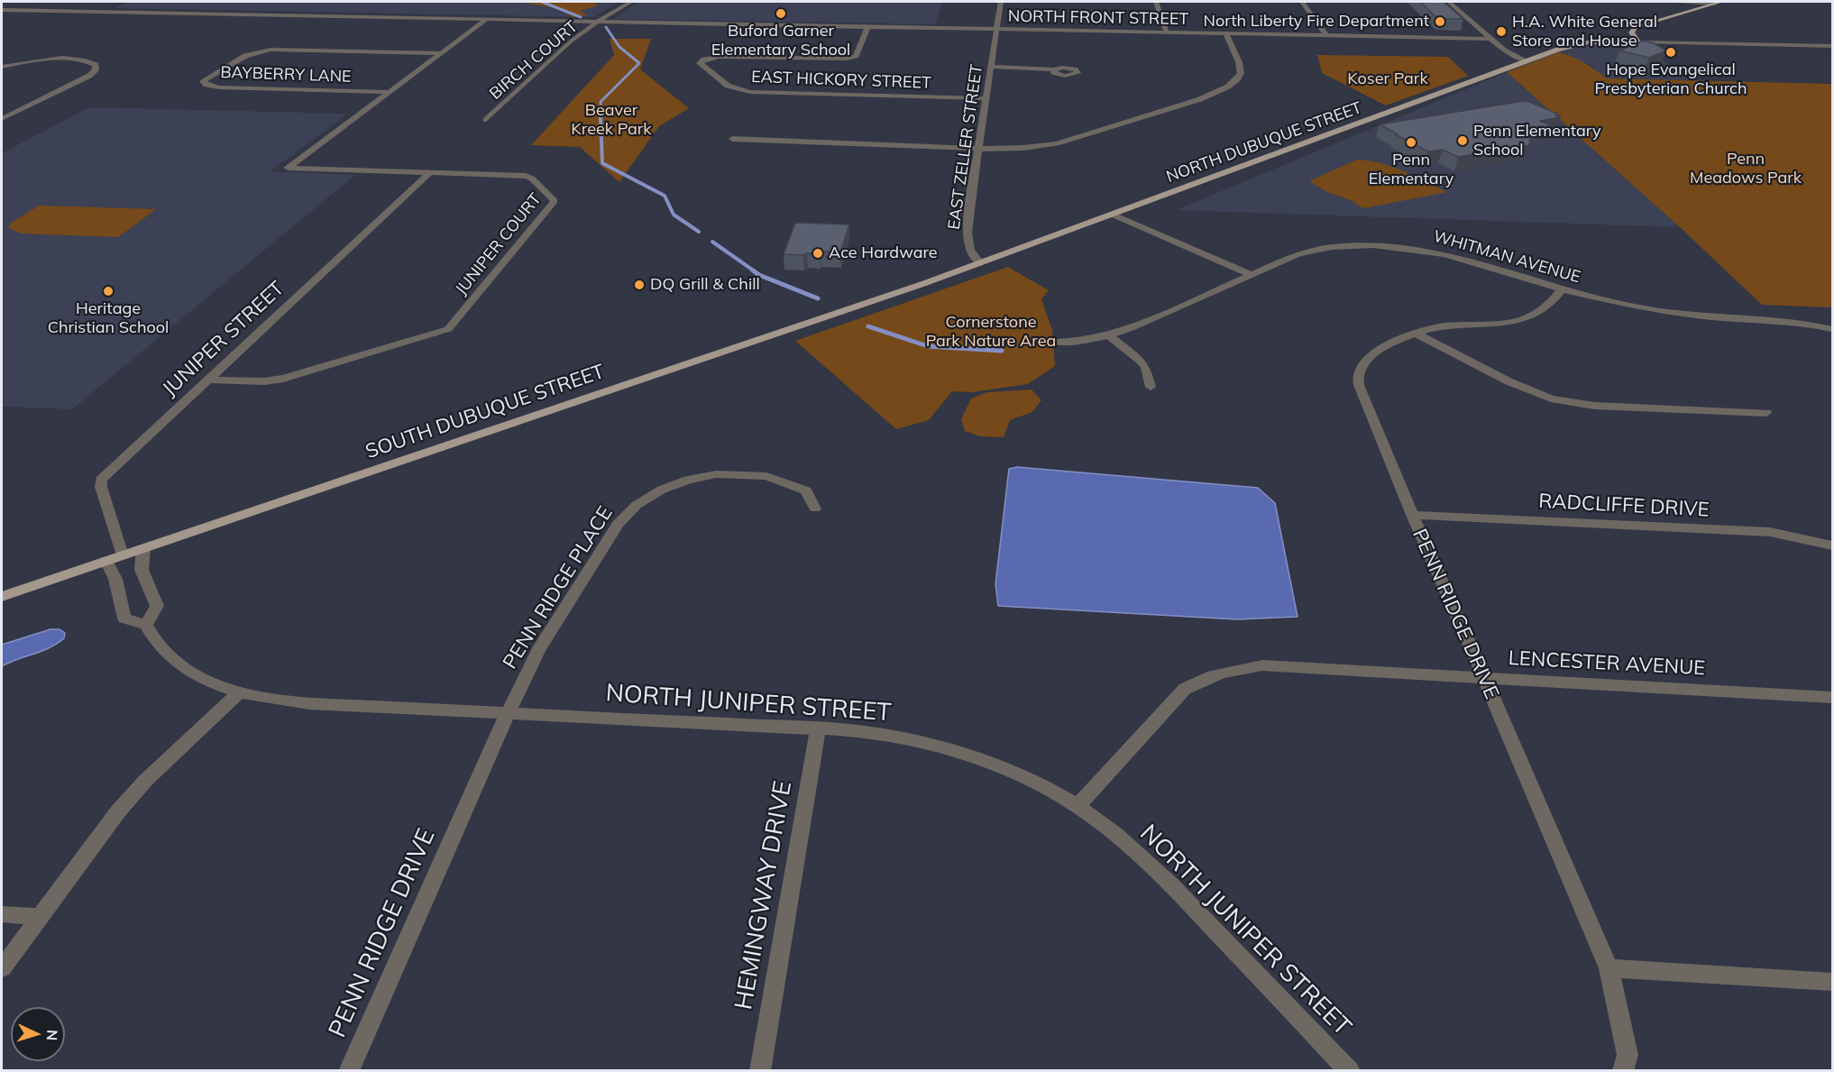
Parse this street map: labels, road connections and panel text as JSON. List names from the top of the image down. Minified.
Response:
{"streets":{"main road":["NORTH DUBUQUE STREET","SOUTH DUBUQUE STREET"],"street":["NORTH FRONT STREET","BIRCH COURT","BAYBERRY LANE","EAST HICKORY STREET","EAST ZELLER STREET","JUNIPER COURT","WHITMAN AVENUE","JUNIPER STREET","RADCLIFFE DRIVE","PENN RIDGE PLACE","PENN RIDGE DRIVE","LENCESTER AVENUE","NORTH JUNIPER STREET","HEMINGWAY DRIVE"]},"crossings":[["NORTH FRONT STREET","BIRCH COURT"],["NORTH FRONT STREET","EAST HICKORY STREET"],["NORTH FRONT STREET","EAST ZELLER STREET"],["BAYBERRY LANE","JUNIPER COURT"],["EAST HICKORY STREET","EAST ZELLER STREET"],["NORTH DUBUQUE STREET","EAST ZELLER STREET"],["NORTH DUBUQUE STREET","SOUTH DUBUQUE STREET"],["EAST ZELLER STREET","SOUTH DUBUQUE STREET"],["JUNIPER COURT","JUNIPER STREET"],["WHITMAN AVENUE","PENN RIDGE DRIVE"],["JUNIPER STREET","SOUTH DUBUQUE STREET"],["RADCLIFFE DRIVE","PENN RIDGE DRIVE"],["PENN RIDGE PLACE","PENN RIDGE DRIVE"],["PENN RIDGE PLACE","NORTH JUNIPER STREET"],["PENN RIDGE DRIVE","LENCESTER AVENUE"],["LENCESTER AVENUE","NORTH JUNIPER STREET"],["NORTH JUNIPER STREET","HEMINGWAY DRIVE"]],"parks":["Koser Park","Beaver Kreek Park","Penn Meadows Park","Cornerstone Park Nature Area"],"places":["Buford Garner Elementary School","North Liberty Fire Department","H.A. White General Store and House","Hope Evangelical Presbyterian Church","Penn Elementary School","Penn Elementary","Ace Hardware","DQ Grill & Chill","Heritage Christian School"],"north":"right"}
